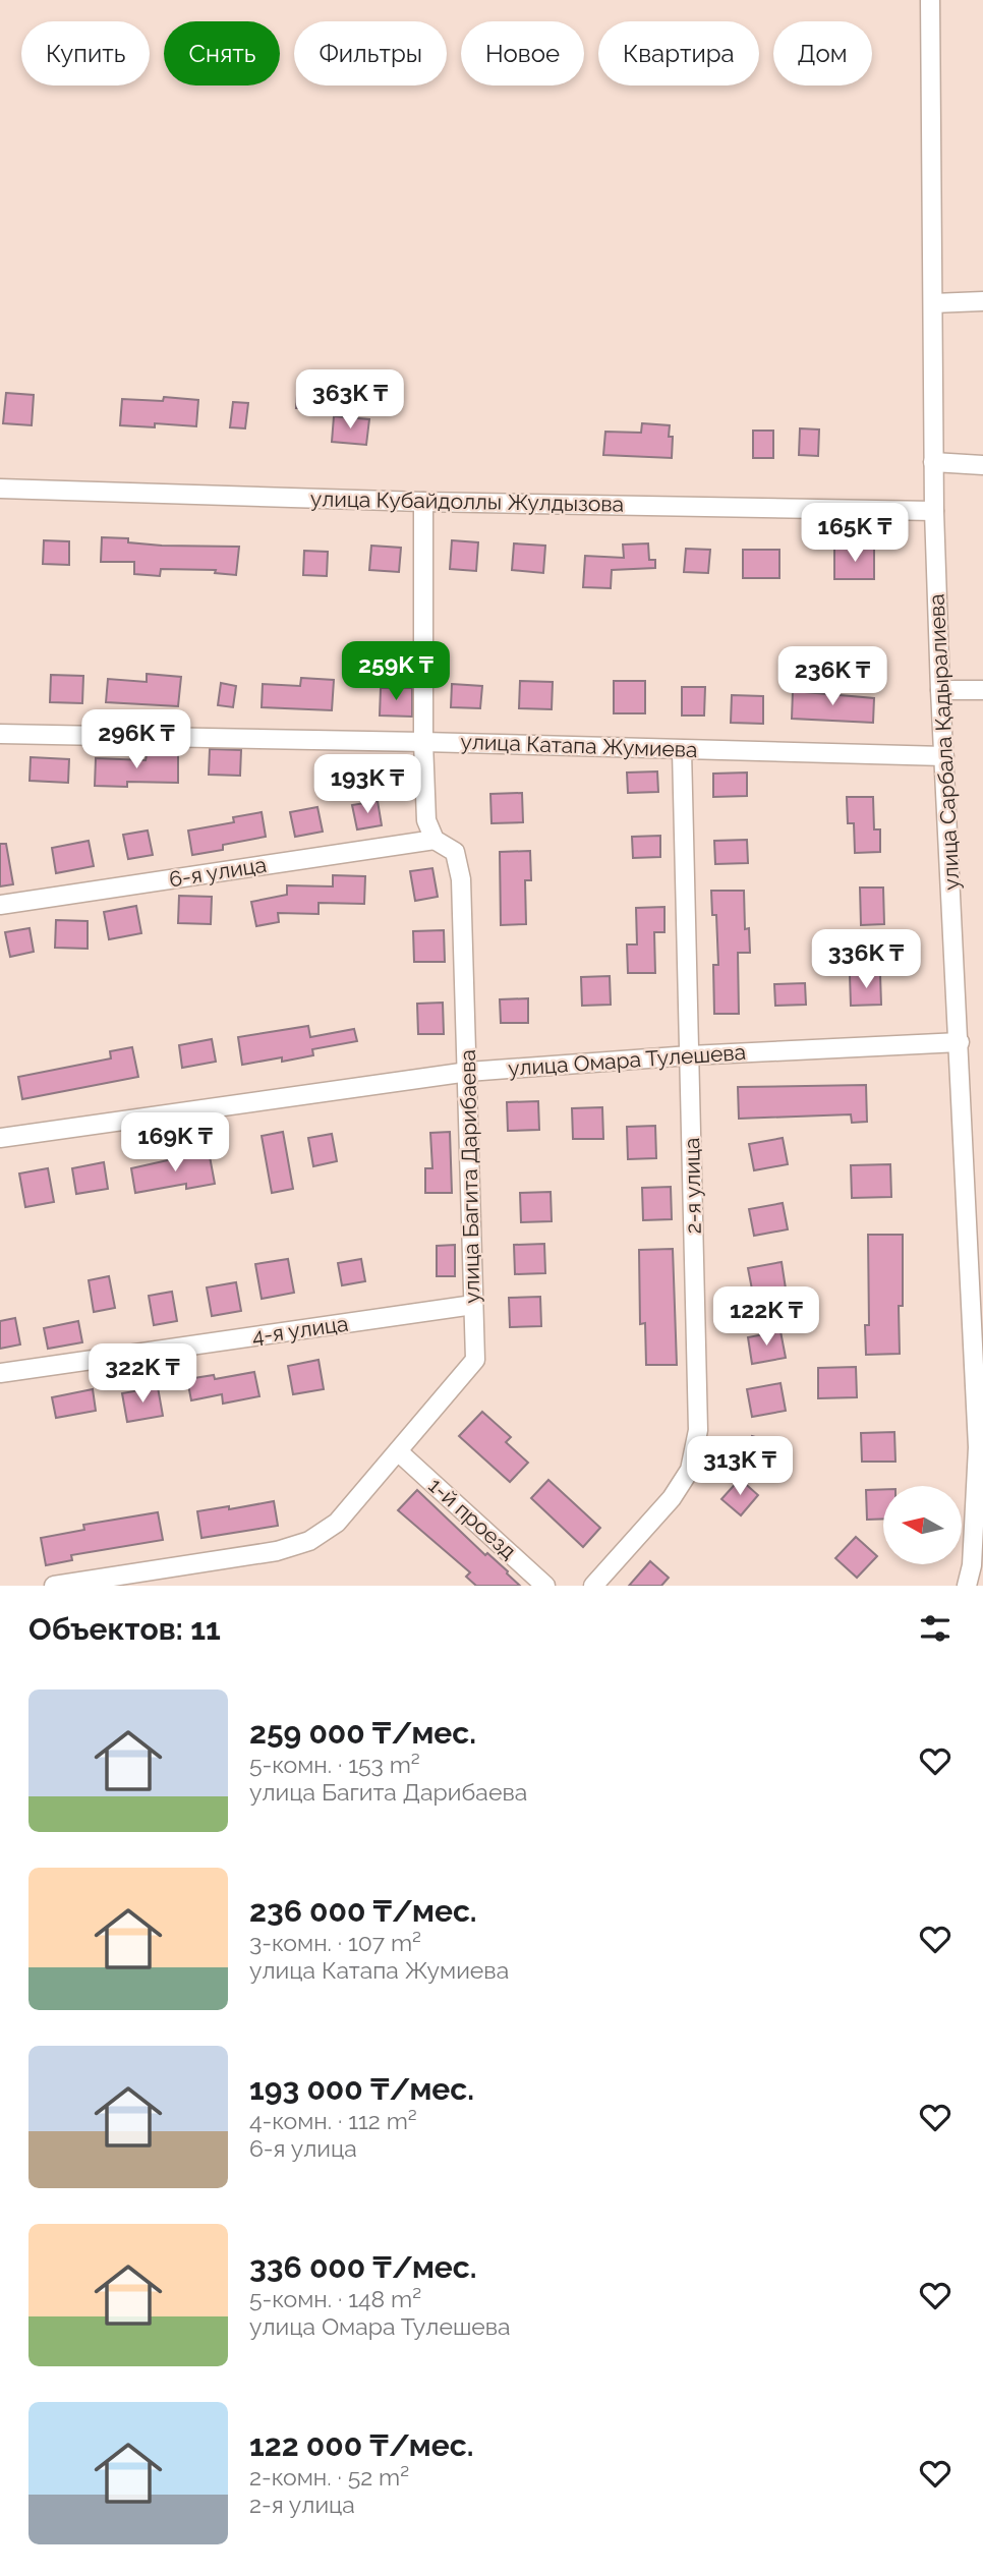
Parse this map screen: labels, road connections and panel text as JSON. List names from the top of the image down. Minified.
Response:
{"streets":{"street":["улица Кубайдоллы Жулдызова","улица Сарбала Қадыралиева","улица Катапа Жумиева","6-я улица","улица Омара Тулешева","улица Багита Дарибаева","2-я улица","4-я улица","1-й проезд"]},"crossings":[["улица Кубайдоллы Жулдызова","улица Сарбала Қадыралиева"],["улица Кубайдоллы Жулдызова","улица Багита Дарибаева"],["улица Сарбала Қадыралиева","улица Катапа Жумиева"],["улица Сарбала Қадыралиева","улица Омара Тулешева"],["улица Катапа Жумиева","улица Багита Дарибаева"],["улица Катапа Жумиева","2-я улица"],["6-я улица","улица Багита Дарибаева"],["улица Омара Тулешева","улица Багита Дарибаева"],["улица Омара Тулешева","2-я улица"],["улица Багита Дарибаева","4-я улица"],["улица Багита Дарибаева","1-й проезд"]],"north":"left","page":{"chip":["Купить","Снять","Фильтры","Новое","Квартира","Дом"],"price":["363K ₸","165K ₸","259K ₸","236K ₸","296K ₸","193K ₸","336K ₸","169K ₸","122K ₸","322K ₸","313K ₸"],"heading":"Объектов: 11","list":[{"name":"259 000 ₸/мес.","note":"5-комн. · 153 m² · улица Багита Дарибаева"},{"name":"236 000 ₸/мес.","note":"3-комн. · 107 m² · улица Катапа Жумиева"},{"name":"193 000 ₸/мес.","note":"4-комн. · 112 m² · 6-я улица"},{"name":"336 000 ₸/мес.","note":"5-комн. · 148 m² · улица Омара Тулешева"},{"name":"122 000 ₸/мес.","note":"2-комн. · 52 m² · 2-я улица"}]}}
